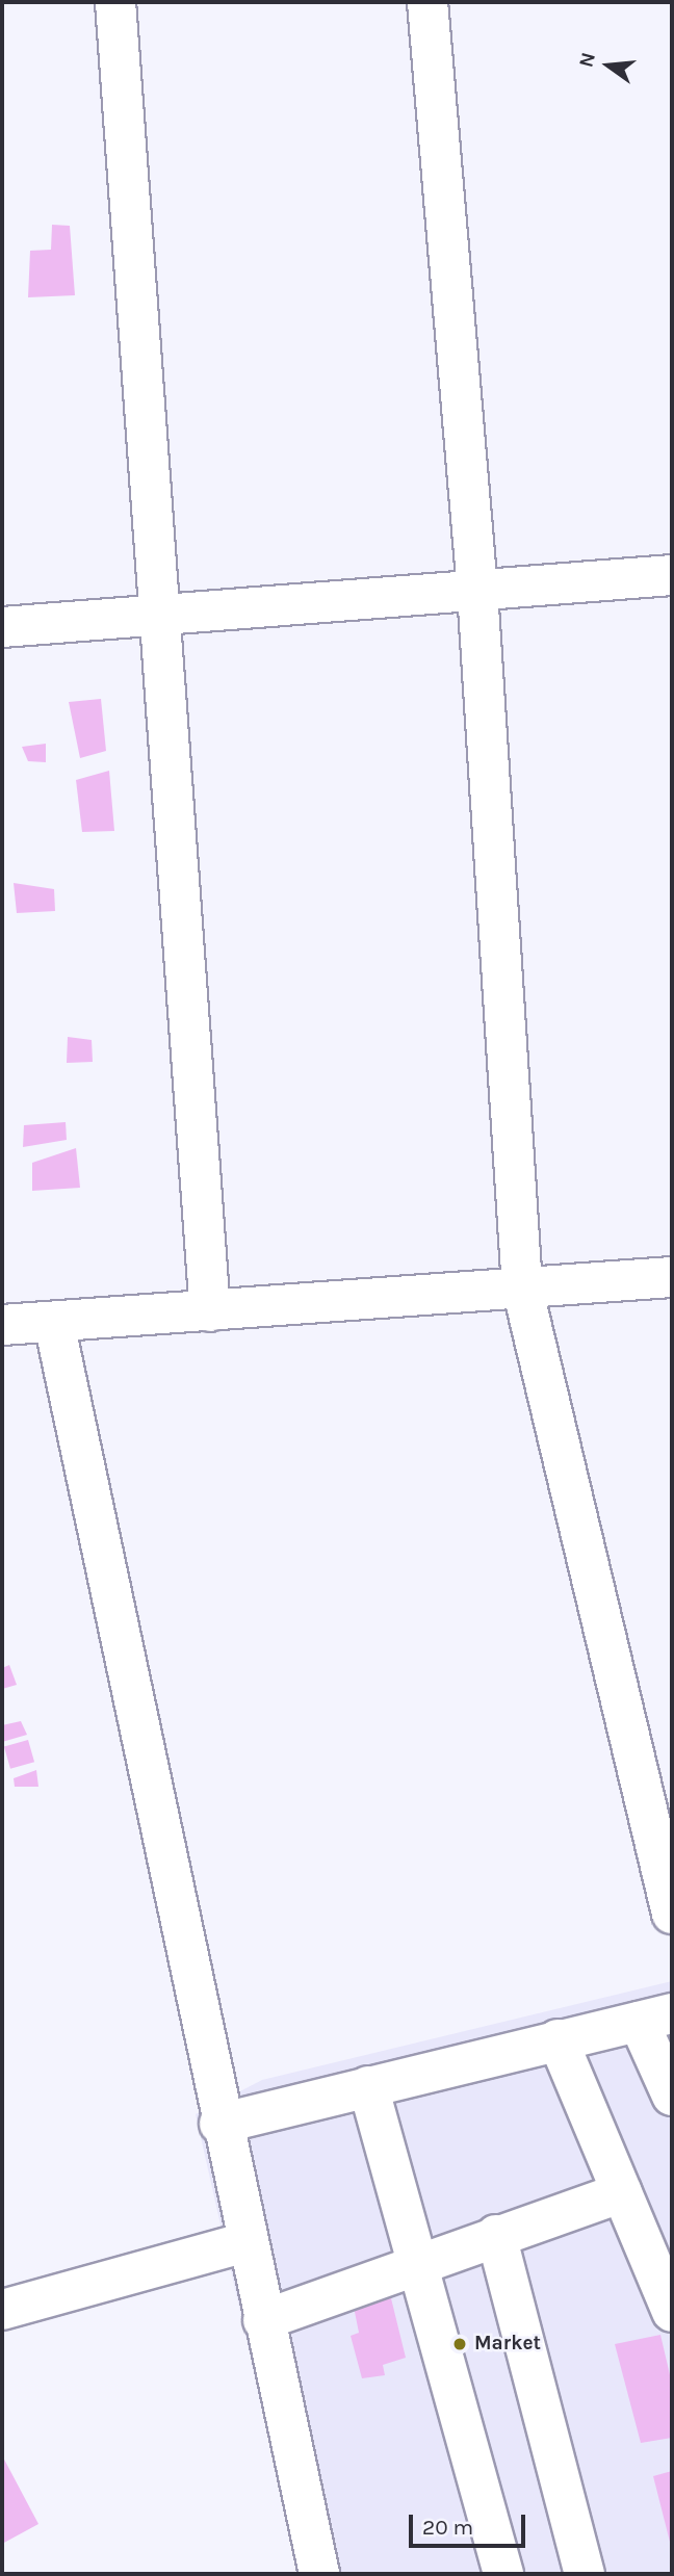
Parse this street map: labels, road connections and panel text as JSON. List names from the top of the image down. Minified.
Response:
{"places":["Market"],"scale_bar":"20 m","north":"left"}
